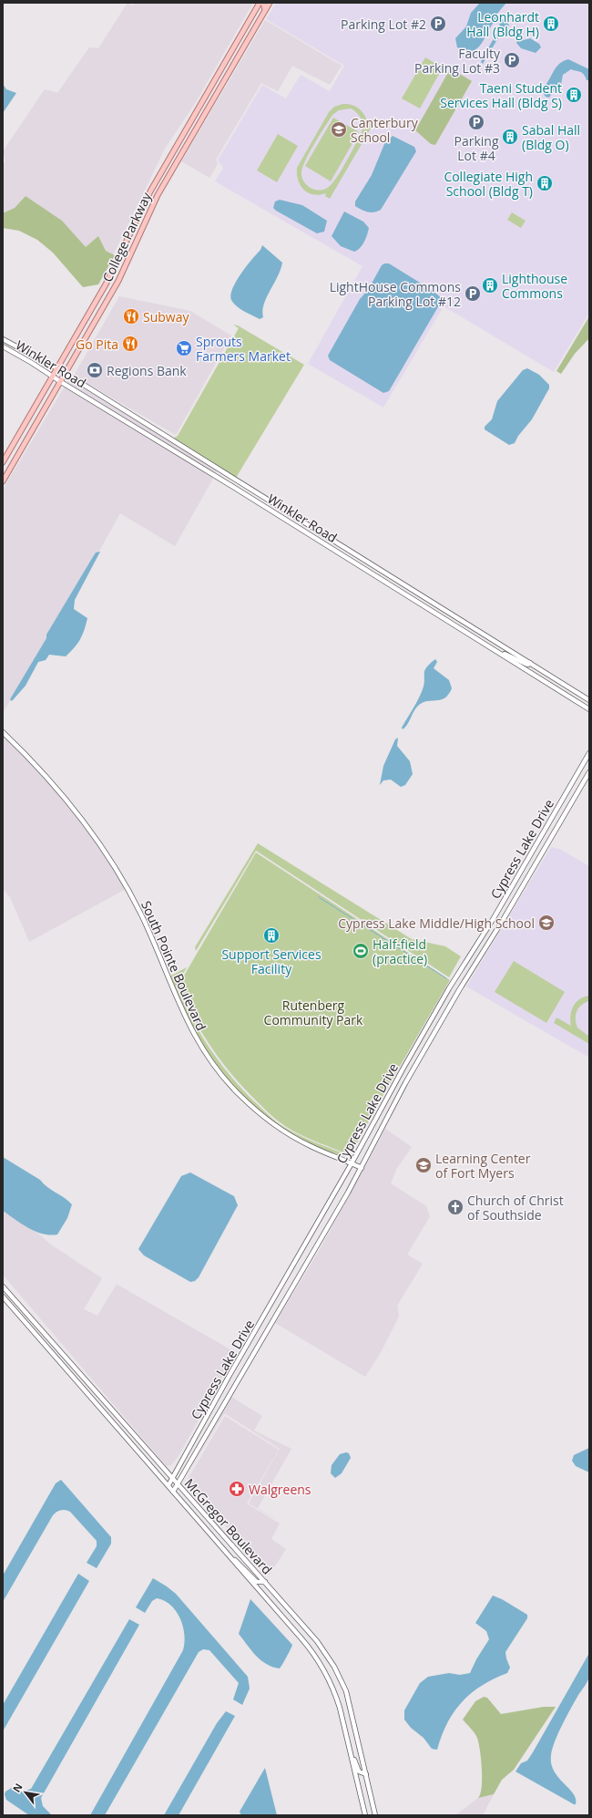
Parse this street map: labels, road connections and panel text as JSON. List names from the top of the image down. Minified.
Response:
{"streets":{"main road":["College Parkway","Winkler Road","Cypress Lake Drive","South Pointe Boulevard","McGregor Boulevard"]},"crossings":[["College Parkway","Winkler Road"],["Cypress Lake Drive","South Pointe Boulevard"],["Cypress Lake Drive","McGregor Boulevard"]],"parks":["Rutenberg Community Park"],"places":{"parking":["Parking Lot #2","Faculty Parking Lot #3","Parking Lot #4","LightHouse Commons Parking Lot #12"],"building":["Leonhardt Hall (Bldg H)","Taeni Student Services Hall (Bldg S)","Sabal Hall (Bldg O)","Collegiate High School (Bldg T)","Lighthouse Commons","Support Services Facility"],"school or university":["Canterbury School","Cypress Lake Middle/High School","Learning Center of Fort Myers"],"restaurant":["Subway","Go Pita"],"supermarket":["Sprouts Farmers Market"],"bank":["Regions Bank"],"sports":["Half-field (practice)"],"church":["Church of Christ of Southside"],"pharmacy":["Walgreens"]},"north":"top left"}
